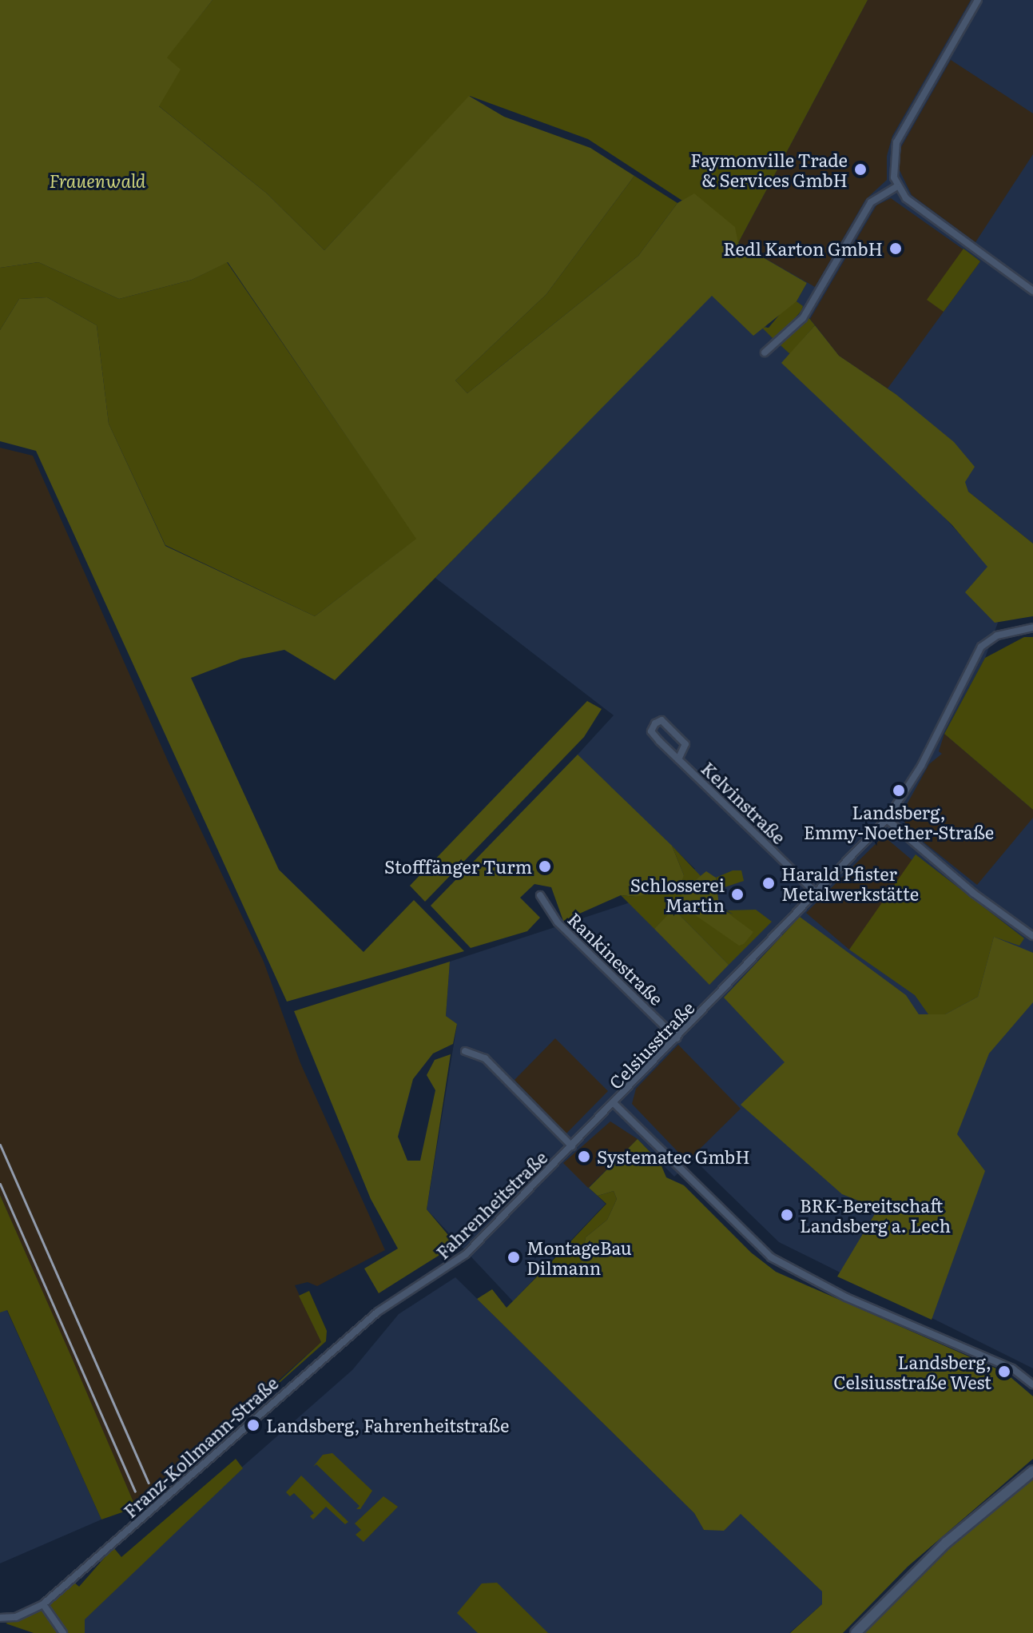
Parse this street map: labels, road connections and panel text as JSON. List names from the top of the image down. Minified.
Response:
{"streets":{"street":["Kelvinstraße","Rankinestraße","Celsiusstraße","Fahrenheitstraße","Franz-Kollmann-Straße"]},"crossings":[["Kelvinstraße","Celsiusstraße"],["Rankinestraße","Celsiusstraße"],["Celsiusstraße","Fahrenheitstraße"],["Fahrenheitstraße","Franz-Kollmann-Straße"]],"parks":["Frauenwald"],"places":["Faymonville Trade & Services GmbH","Redl Karton GmbH","Landsberg, Emmy-Noether-Straße","Stofffänger Turm","Harald Pfister Metalwerkstätte","Schlosserei Martin","Systematec GmbH","BRK-Bereitschaft Landsberg a. Lech","MontageBau Dilmann","Landsberg, Celsiusstraße West","Landsberg, Fahrenheitstraße"]}
